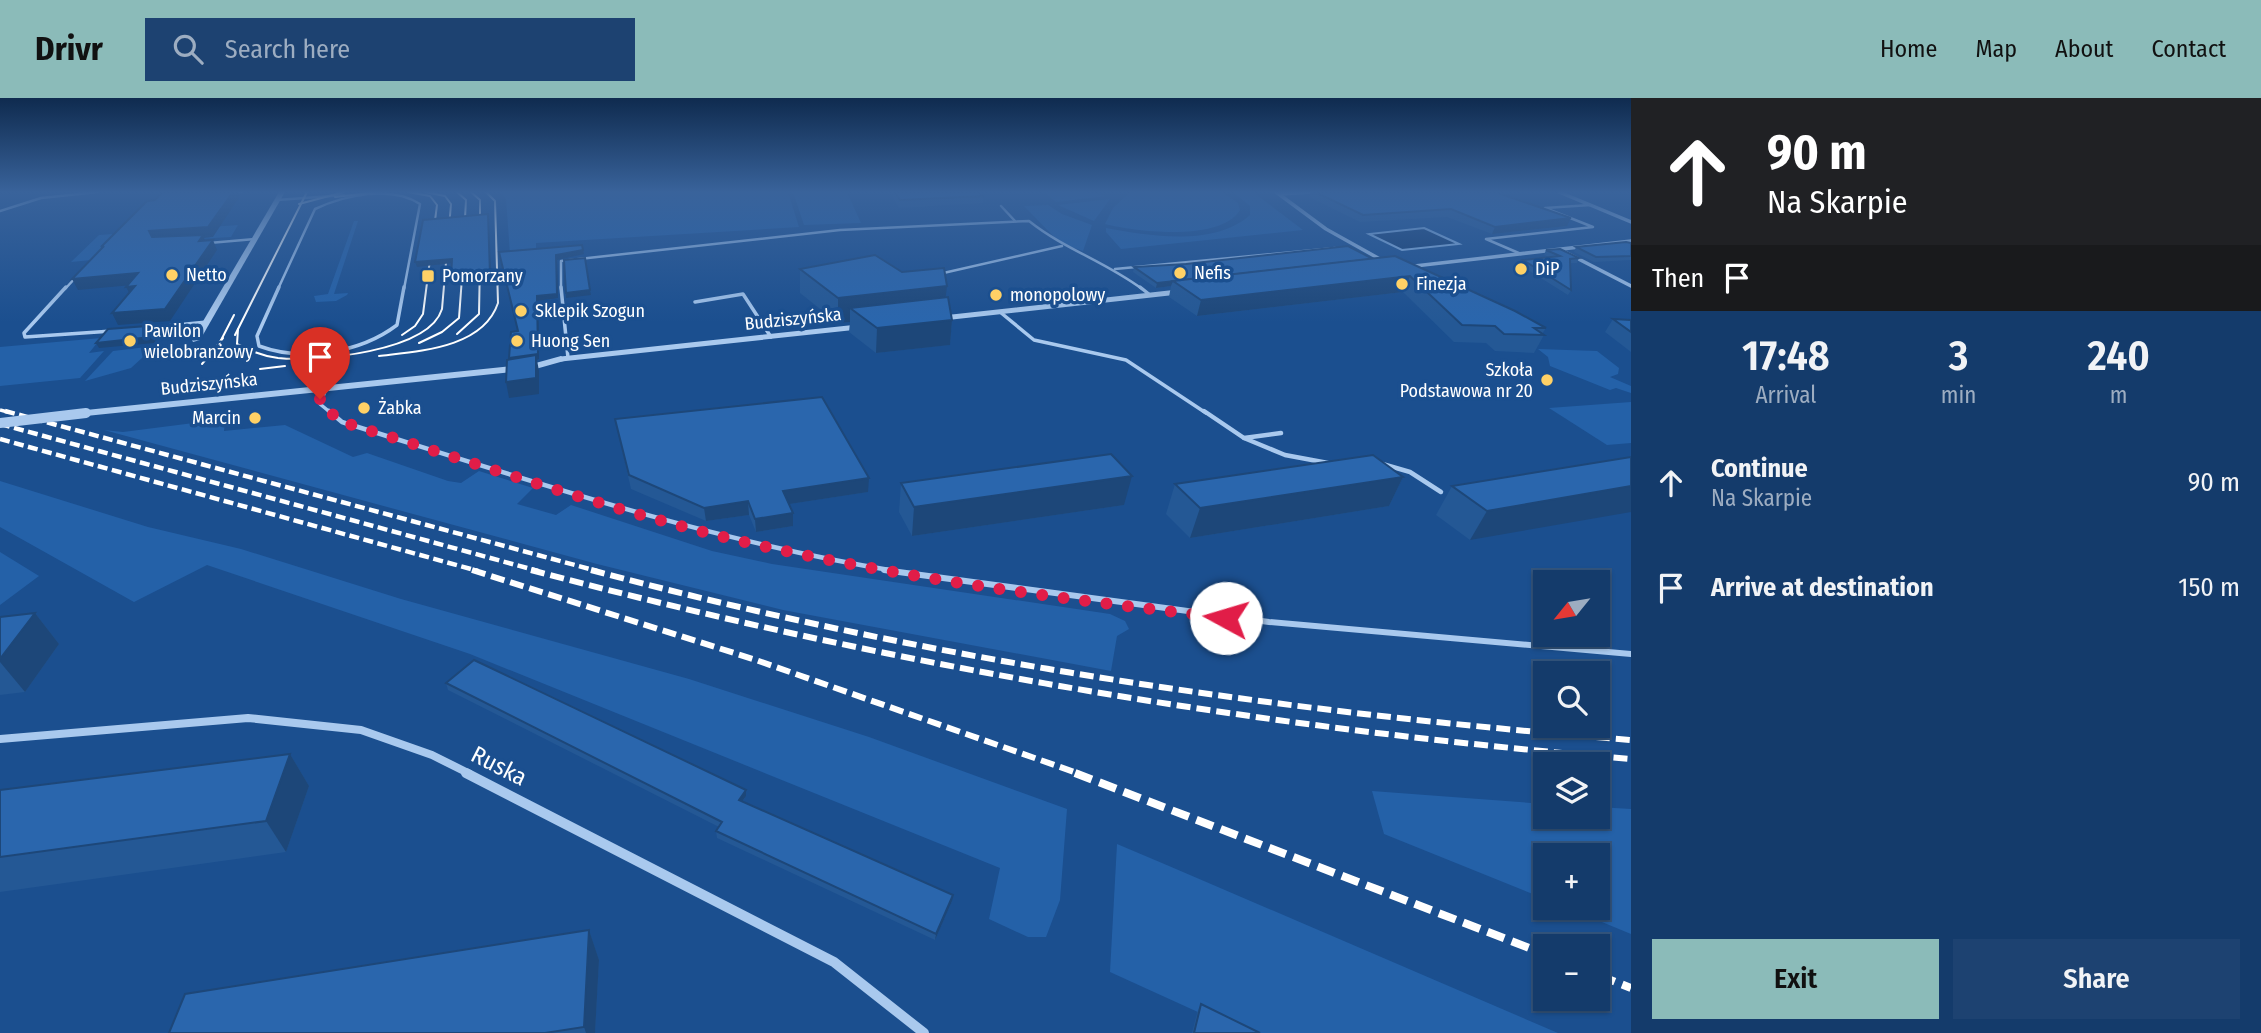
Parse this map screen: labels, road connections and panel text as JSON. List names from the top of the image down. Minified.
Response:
{"streets":{"street":["Budziszyńska","Ruska"]},"places":{"other":["DiP","Nefis","Netto","Finezja","monopolowy","Sklepik Szogun","Pawilon wielobranżowy","Huong Sen","Szkoła Podstawowa nr 20","Żabka","Marcin"],"transit":["Pomorzany"]},"north":"bottom left","page":{"header":"Drivr","search":"Search here","nav":["Home","Map","About","Contact"],"turn":["90 m","Na Skarpie"],"then":"Then","eta":["17:48","Arrival","3","min","240","m"],"list":[{"name":"Continue","note":"Na Skarpie","value":"90 m"},{"name":"Arrive at destination","value":"150 m"}],"map_buttons":["+","−"],"buttons":["Exit","Share"]}}
